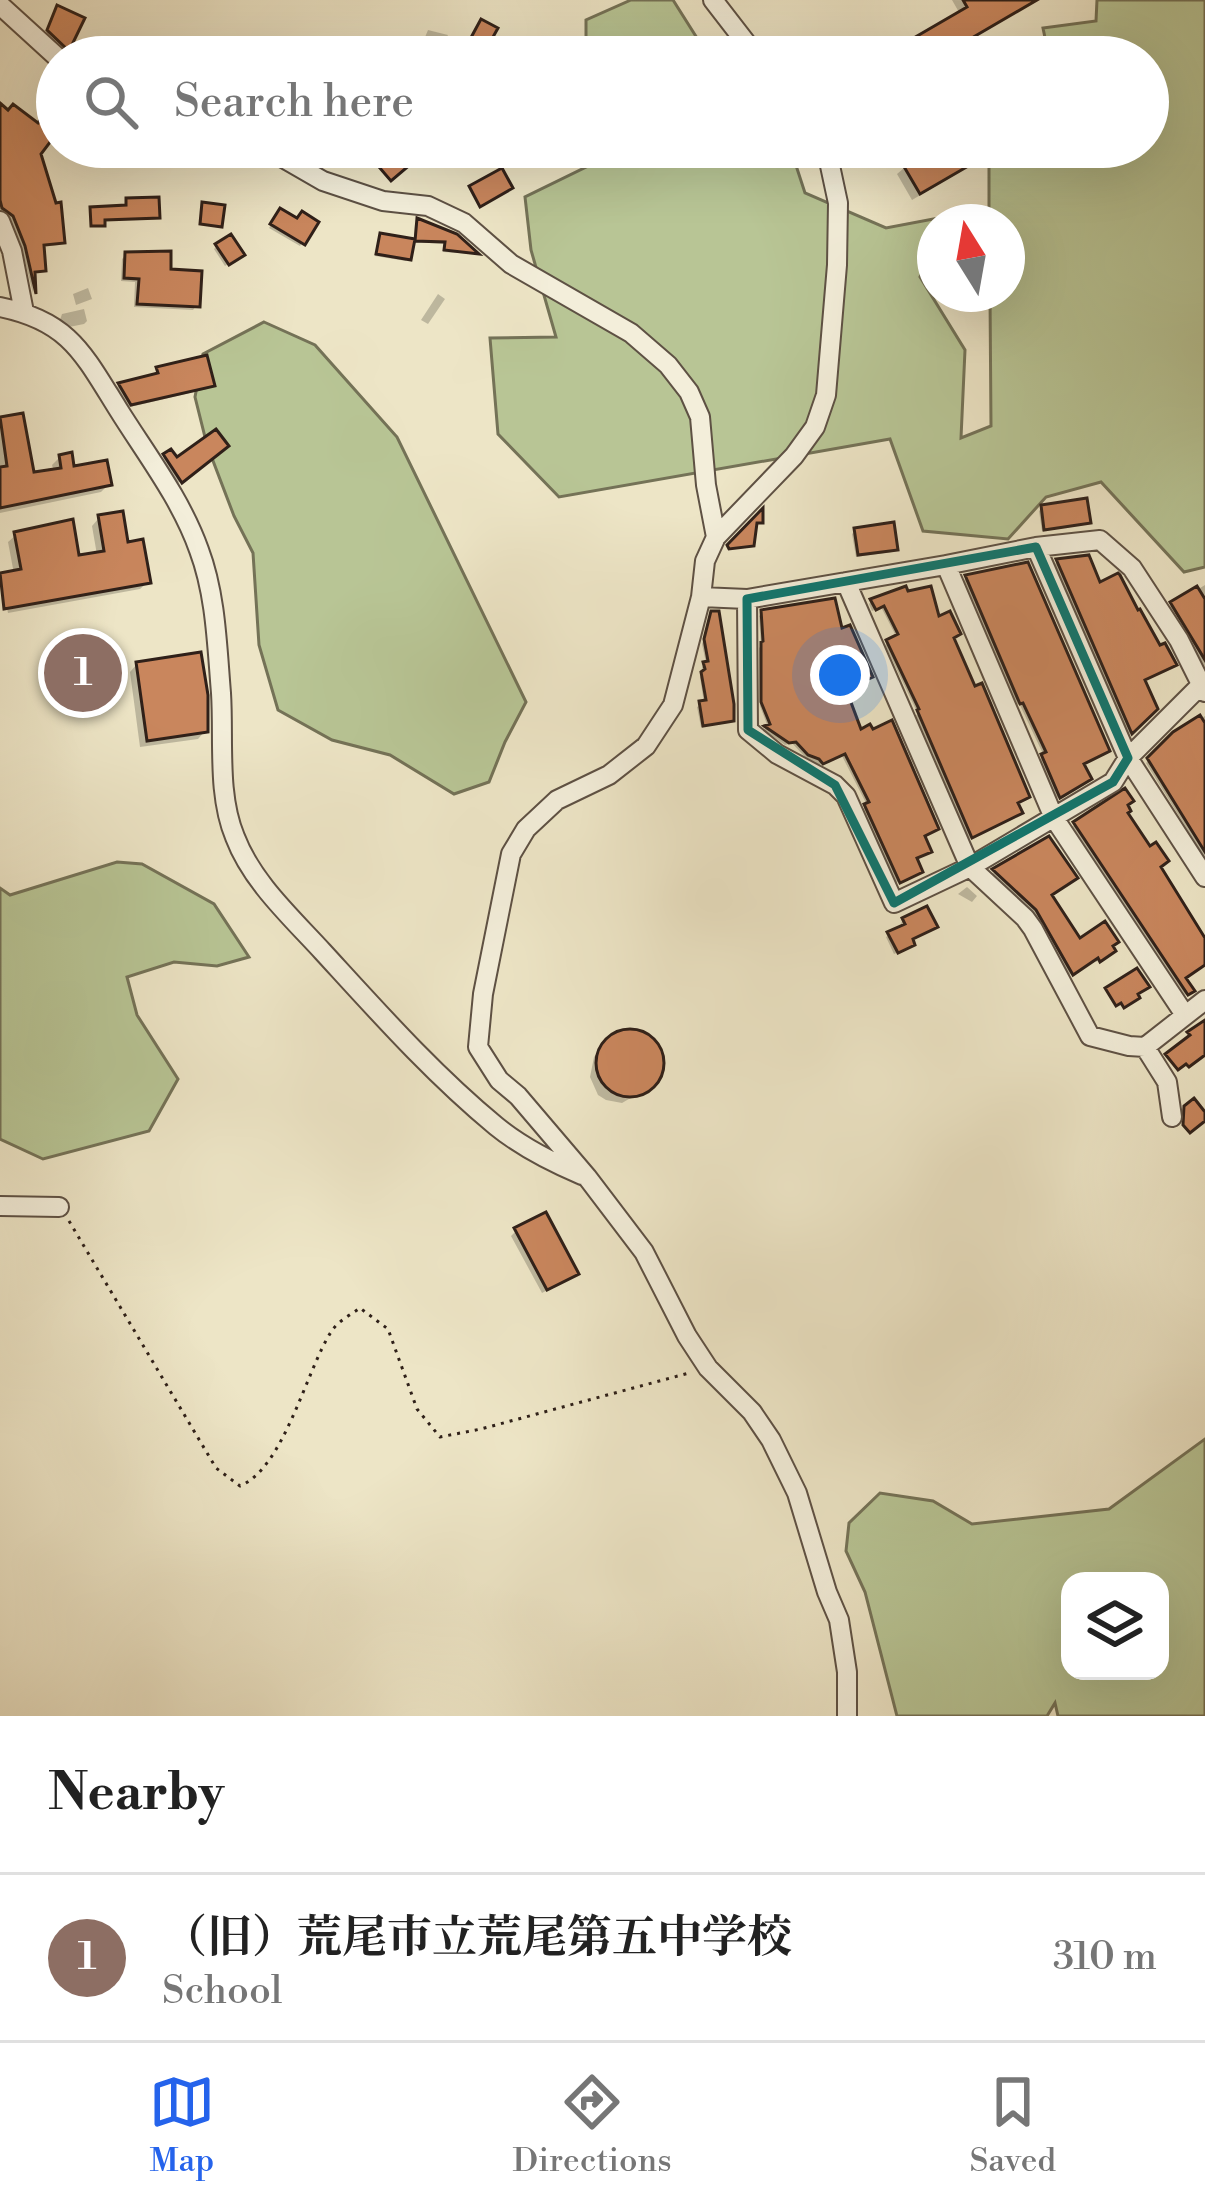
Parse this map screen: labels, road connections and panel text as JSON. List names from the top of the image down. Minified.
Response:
{"north":"top","page":{"search":"Search here","pins":"1","heading":"Nearby","list":[{"mark":"1","name":"（旧）荒尾市立荒尾第五中学校","note":"School","value":"310 m"}],"nav":["Map","Directions","Saved"]}}
